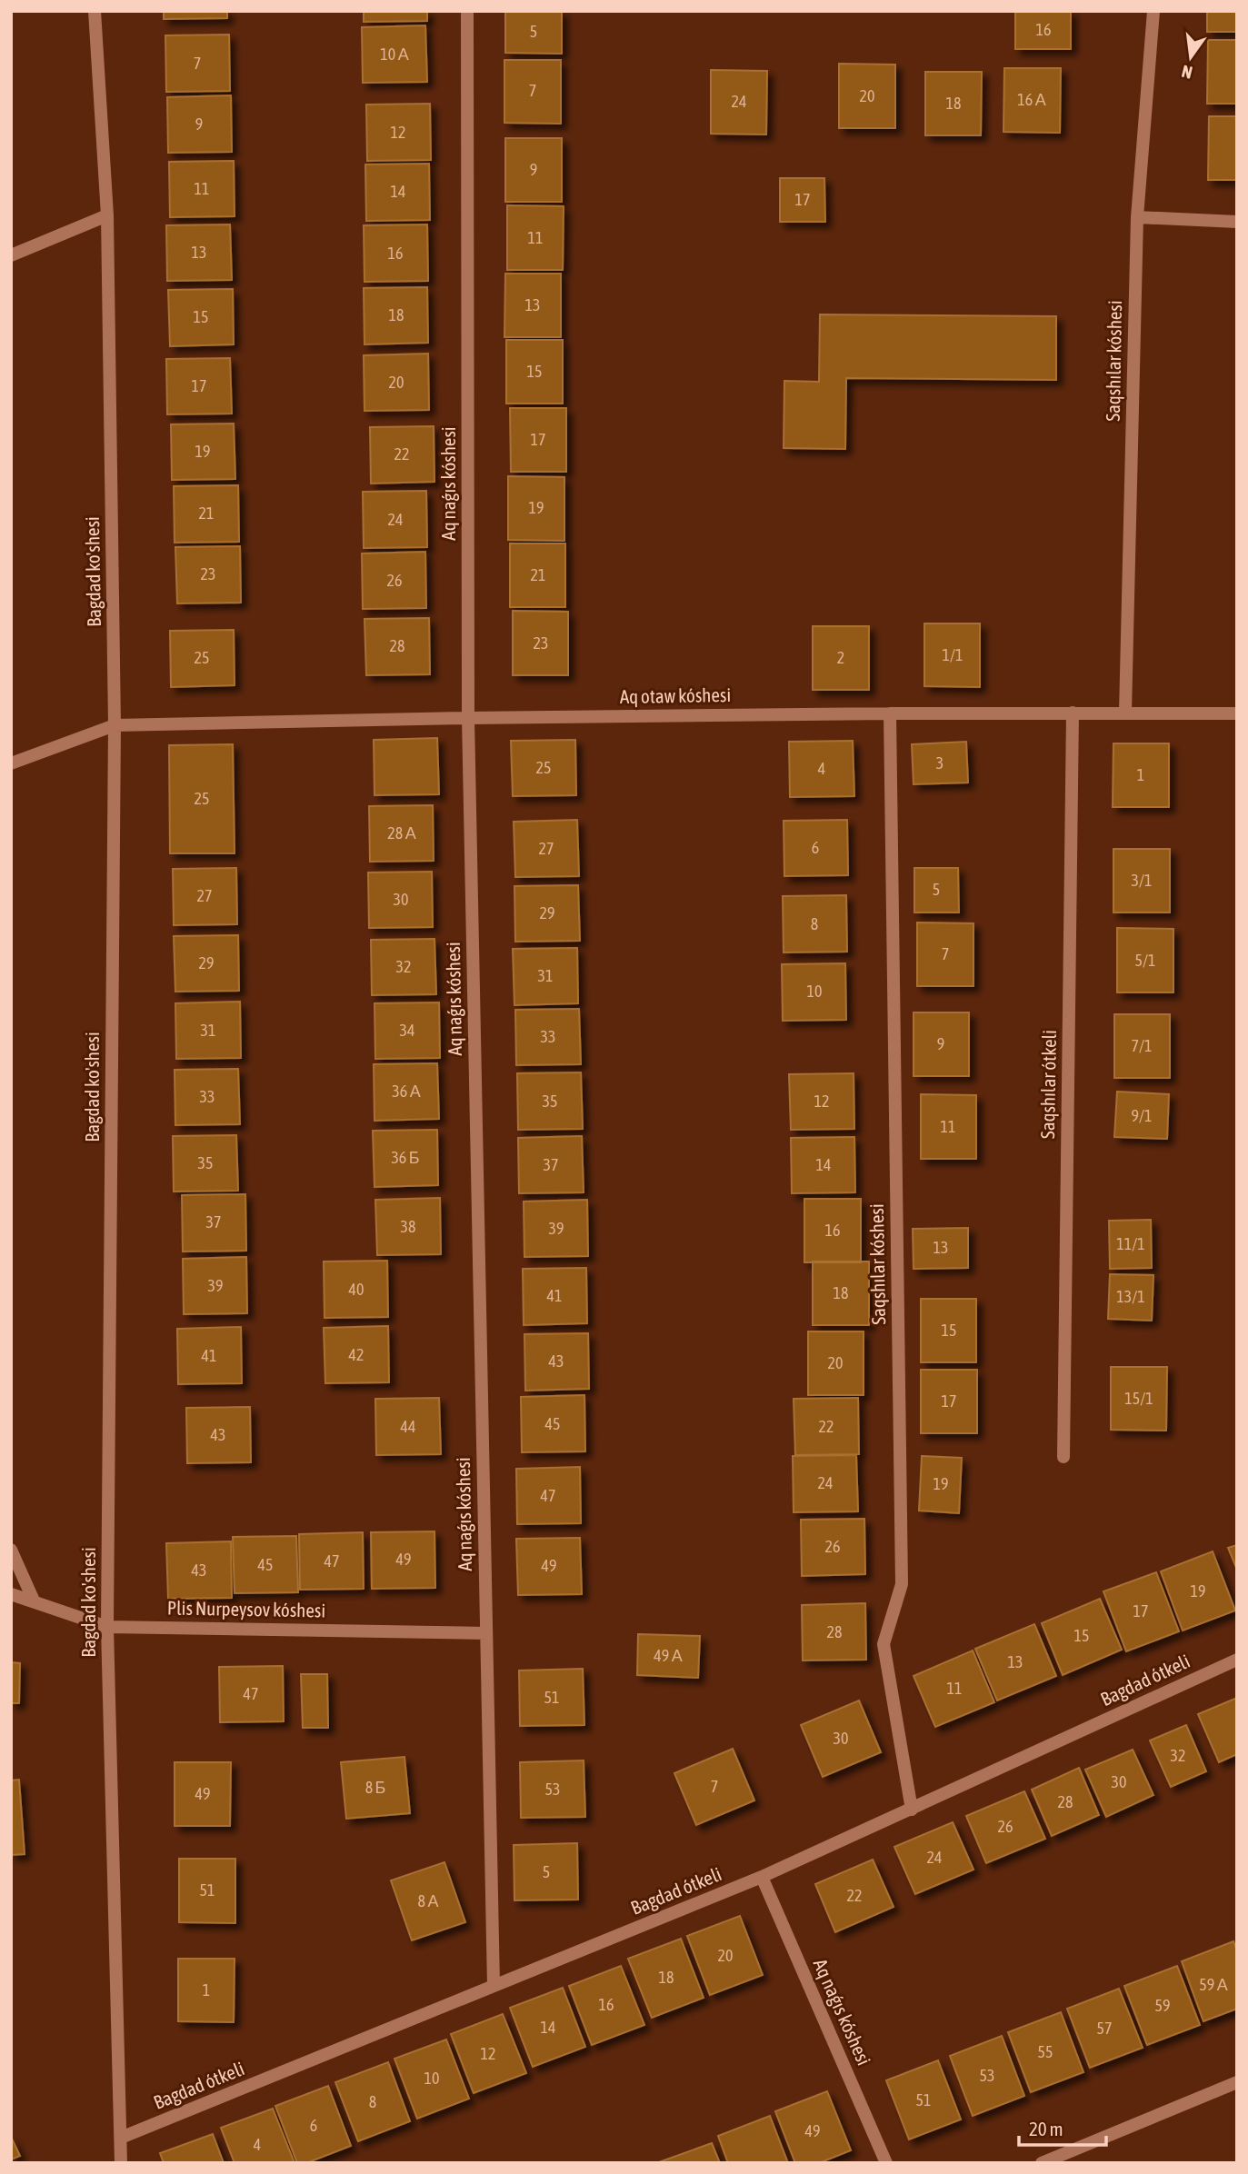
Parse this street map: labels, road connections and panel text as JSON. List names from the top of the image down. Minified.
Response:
{"streets":{"street":["Saqshılar kóshesi","Aq naǵıs kóshesi","Bagdad ko'shesi","Aq otaw kóshesi","Saqshılar ótkeli","Plis Nurpeysov kóshesi","Bagdad ótkeli"]},"crossings":[["Saqshılar kóshesi","Aq otaw kóshesi"],["Saqshılar kóshesi","Bagdad ótkeli"],["Aq naǵıs kóshesi","Aq otaw kóshesi"],["Aq naǵıs kóshesi","Plis Nurpeysov kóshesi"],["Aq naǵıs kóshesi","Bagdad ótkeli"],["Bagdad ko'shesi","Aq otaw kóshesi"],["Bagdad ko'shesi","Plis Nurpeysov kóshesi"],["Bagdad ko'shesi","Bagdad ótkeli"],["Aq otaw kóshesi","Saqshılar ótkeli"]],"house_numbers":["16","5","10 А","7","7","20","16 А","24","18","9","12","9","11","14","17","11","13","16","13","18","15","15","20","17","17","19","22","19","21","24","23","21","26","23","28","1/1","25","2","3","25","4","1","25","28 А","6","27","3/1","5","27","30","29","8","7","5/1","29","32","31","10","31","34","33","9","7/1","36 А","33","35","12","9/1","11","36 Б","35","37","14","37","38","39","16","11/1","13","39","40","18","41","13/1","15","42","41","43","20","15/1","17","45","44","22","43","24","19","47","26","49","47","45","49","43","19","17","28","15","49 А","13","11","47","51","30","32","30","7","8 Б","53","49","28","26","24","5","51","22","8 А","20","18","59 А","1","16","59","14","57","55","12","53","10","51","8","6","49","4"],"scale_bar":"20 m","north":"bottom"}
